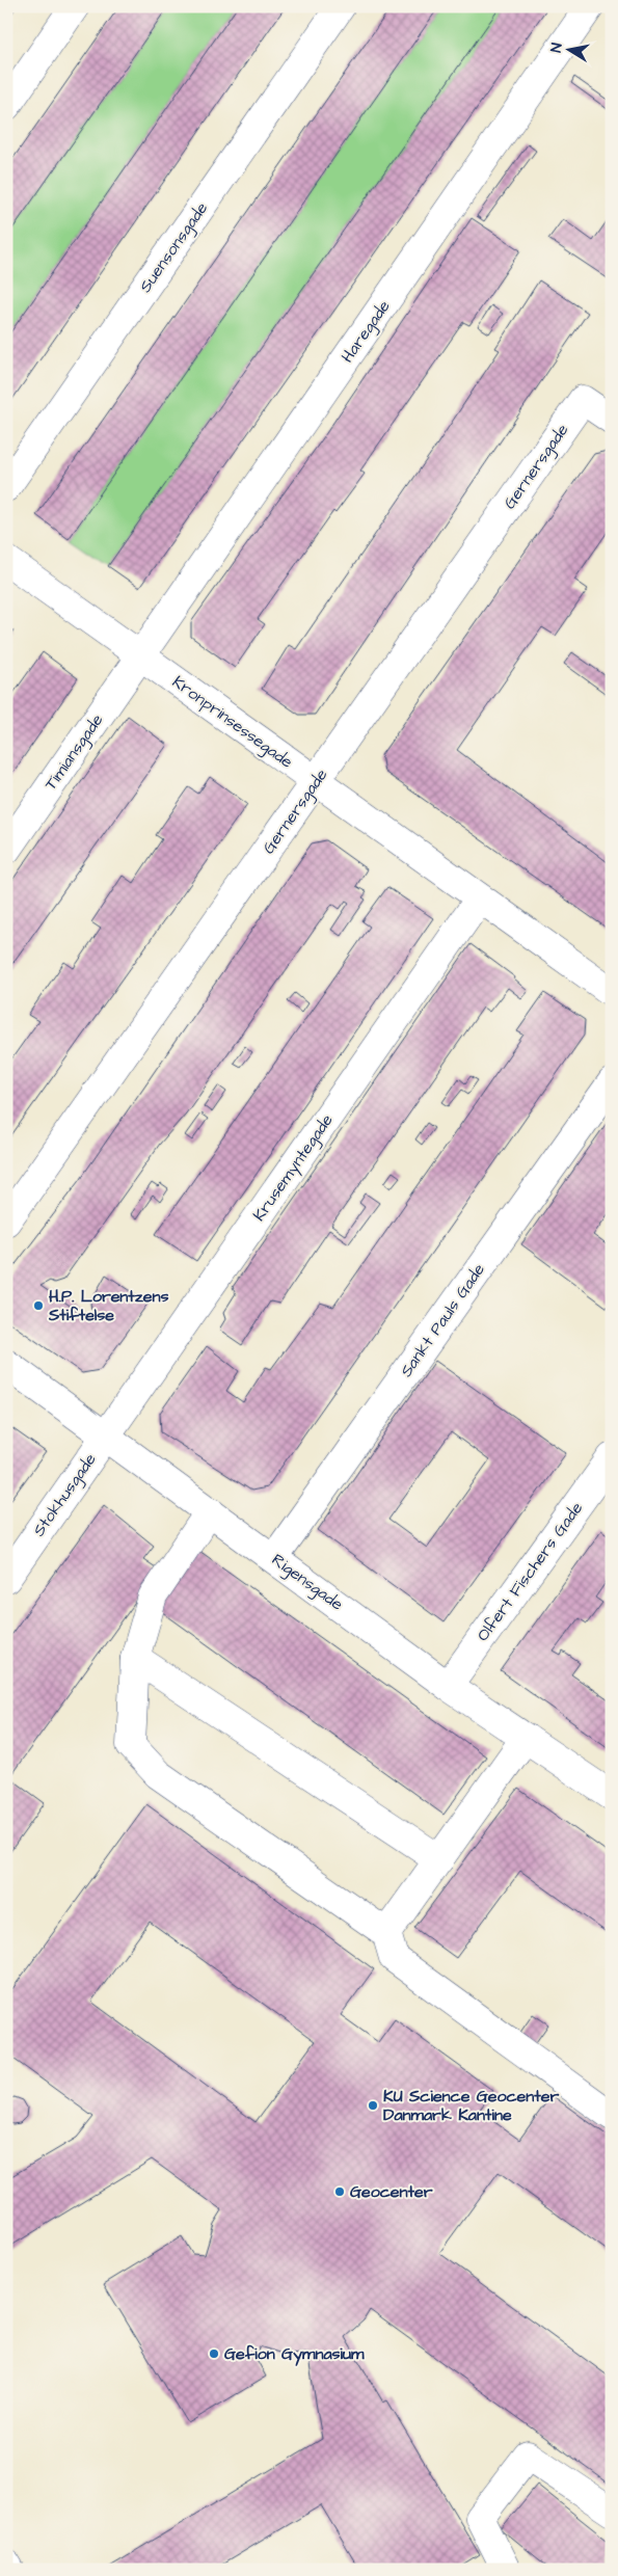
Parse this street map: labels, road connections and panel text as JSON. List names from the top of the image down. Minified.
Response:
{"streets":{"street":["Suensonsgade","Haregade","Gernersgade","Kronprinsessegade","Timiansgade","Krusemyntegade","Sankt Pauls Gade","Stokhusgade","Olfert Fischers Gade","Rigensgade"]},"crossings":[["Haregade","Kronprinsessegade"],["Haregade","Timiansgade"],["Gernersgade","Kronprinsessegade"],["Kronprinsessegade","Timiansgade"],["Kronprinsessegade","Krusemyntegade"],["Krusemyntegade","Stokhusgade"],["Krusemyntegade","Rigensgade"],["Sankt Pauls Gade","Rigensgade"],["Stokhusgade","Rigensgade"],["Olfert Fischers Gade","Rigensgade"]],"places":["H.P. Lorentzens Stiftelse","KU Science Geocenter Danmark Kantine","Geocenter","Gefion Gymnasium"],"north":"left"}
